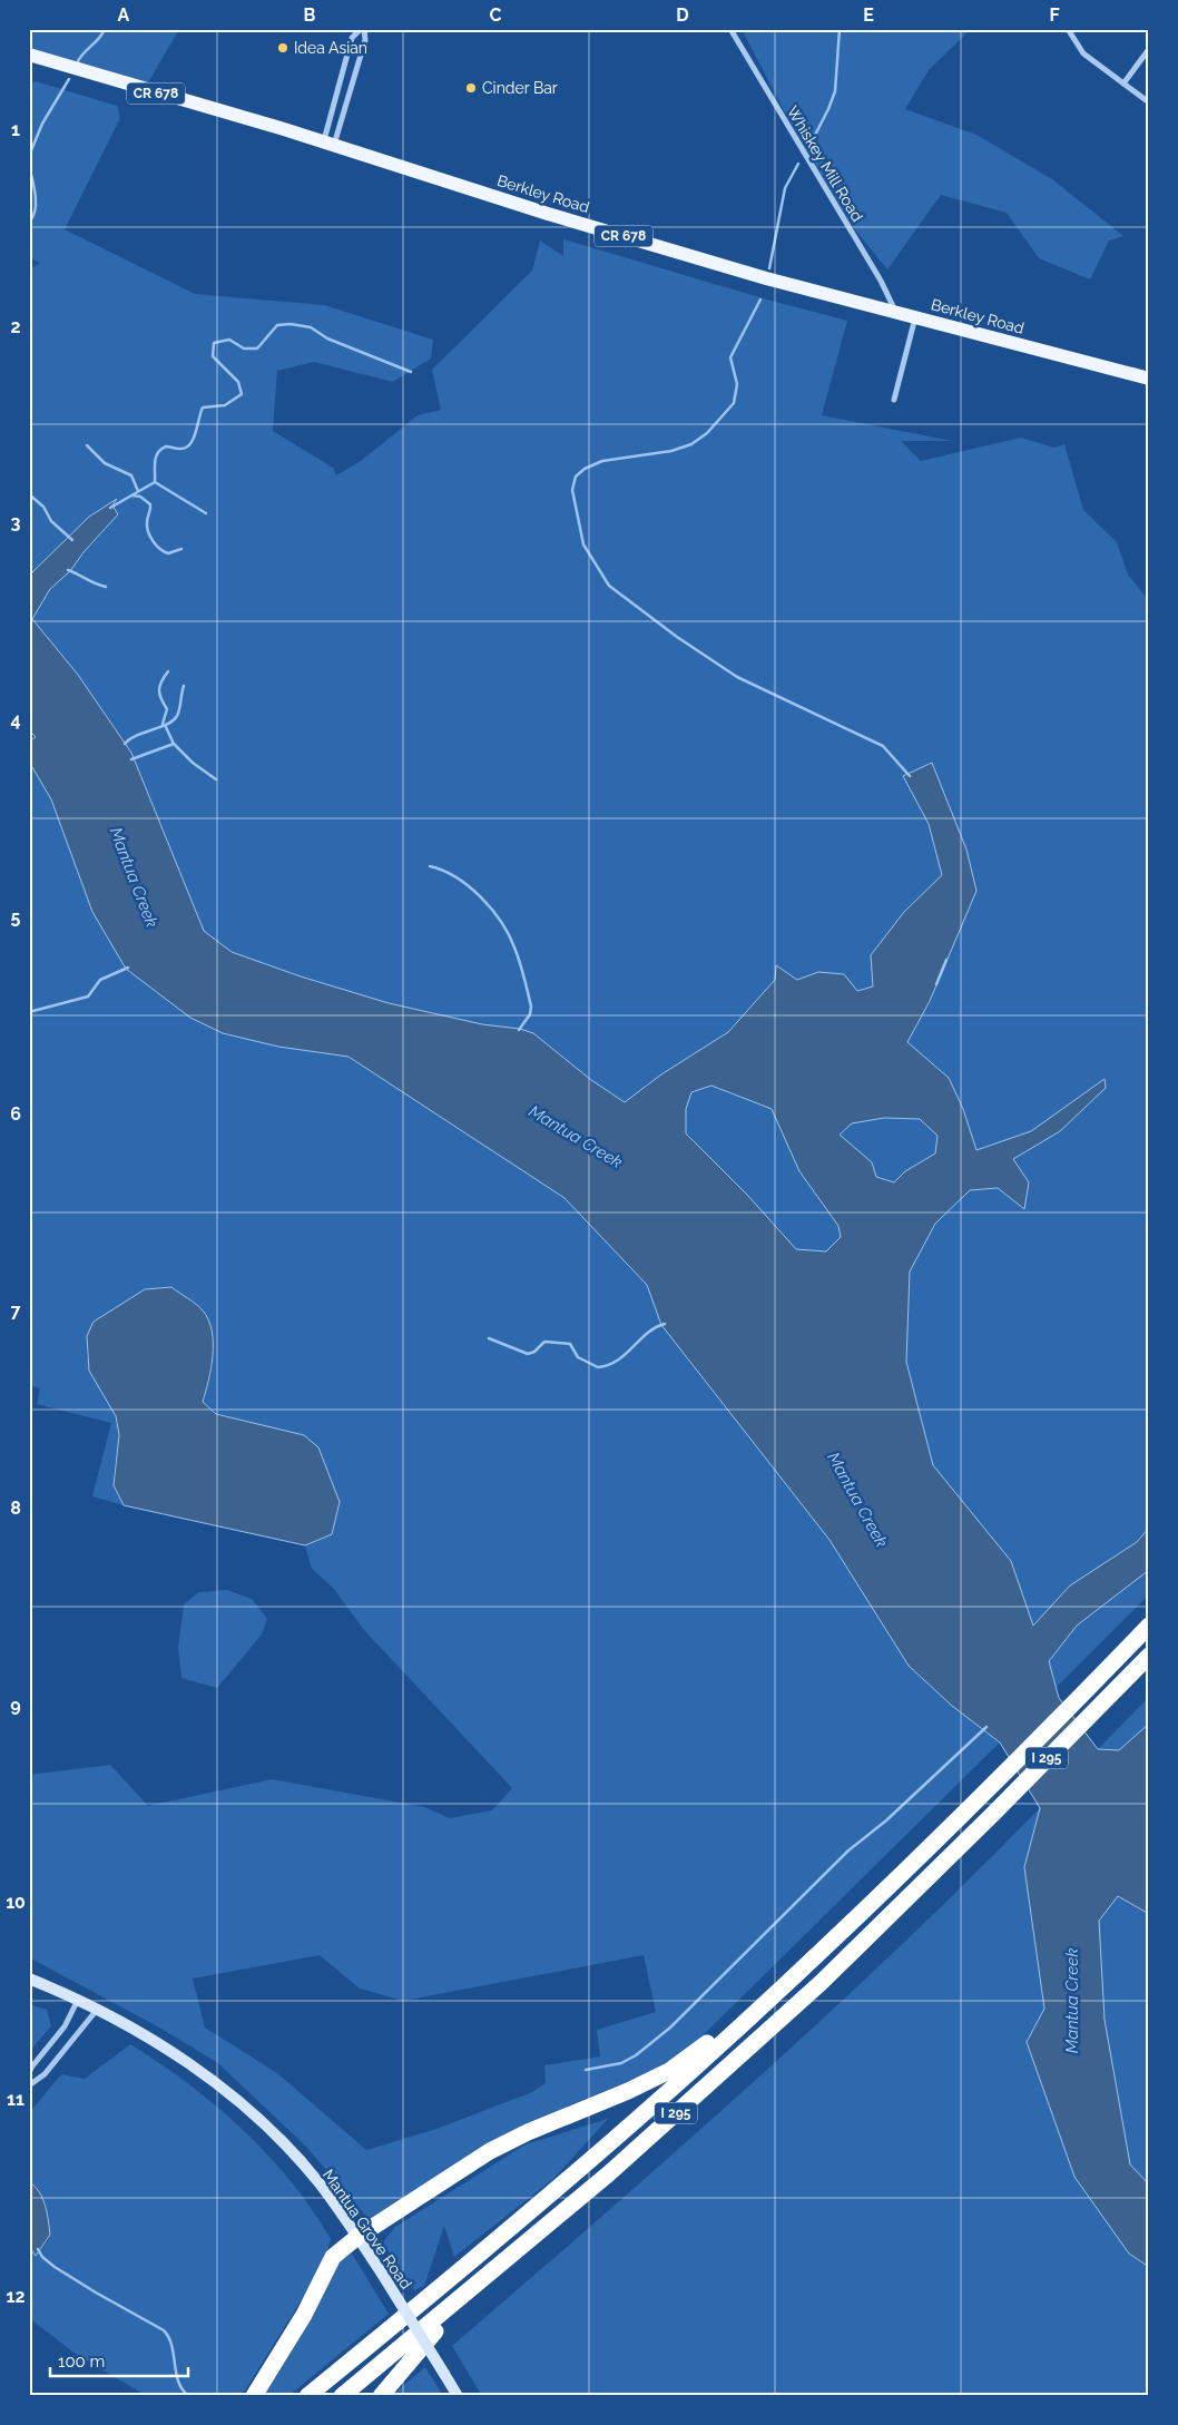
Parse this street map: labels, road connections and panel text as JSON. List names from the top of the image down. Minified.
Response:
{"streets":{"highway":["I 295"],"main road":["CR 678","Berkley Road","Mantua Grove Road"],"street":["Whiskey Mill Road"]},"crossings":[["Whiskey Mill Road","Berkley Road"]],"water":["Mantua Creek"],"places":["Idea Asian","Cinder Bar"],"scale_bar":"100 m","grid":{"columns":["A","B","C","D","E","F"],"rows":["1","2","3","4","5","6","7","8","9","10","11","12"]}}
